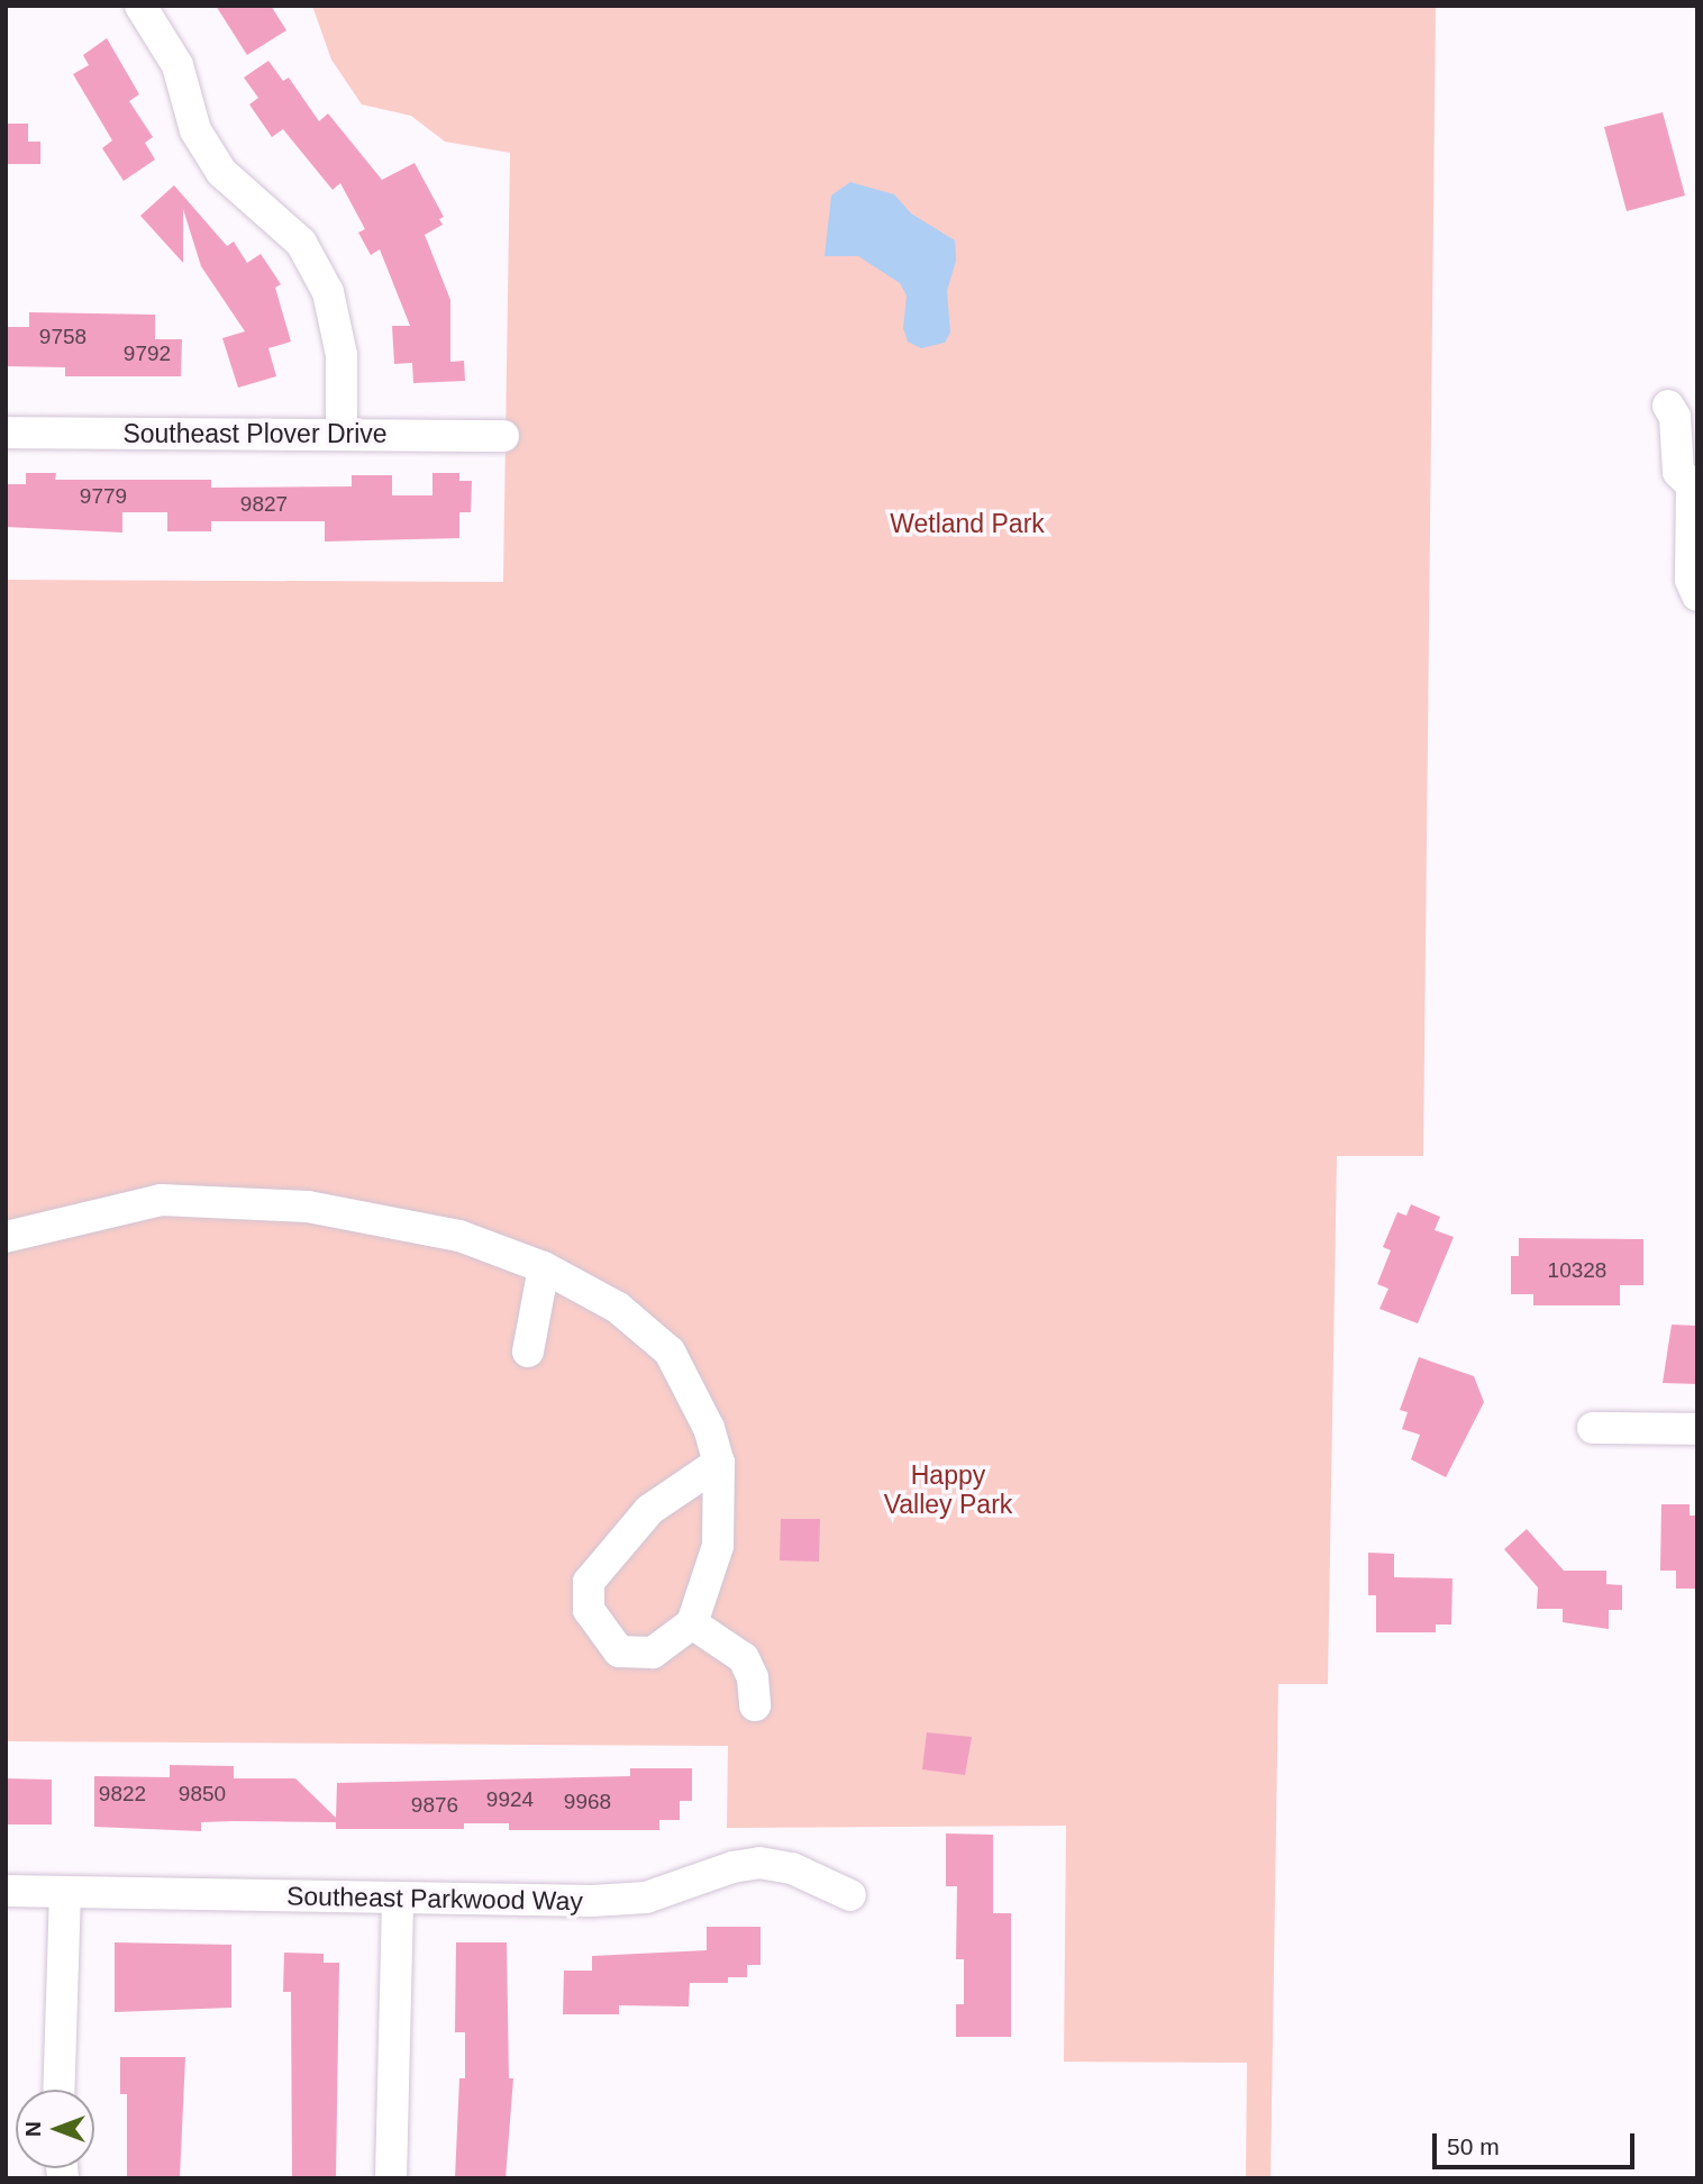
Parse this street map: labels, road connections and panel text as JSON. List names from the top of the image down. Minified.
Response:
{"streets":{"street":["Southeast Plover Drive","Southeast Parkwood Way"]},"parks":["Wetland Park","Happy Valley Park"],"house_numbers":["9758","9792","9779","9827","10328","9822","9850","9924","9968","9876"],"scale_bar":"50 m","north":"left"}
